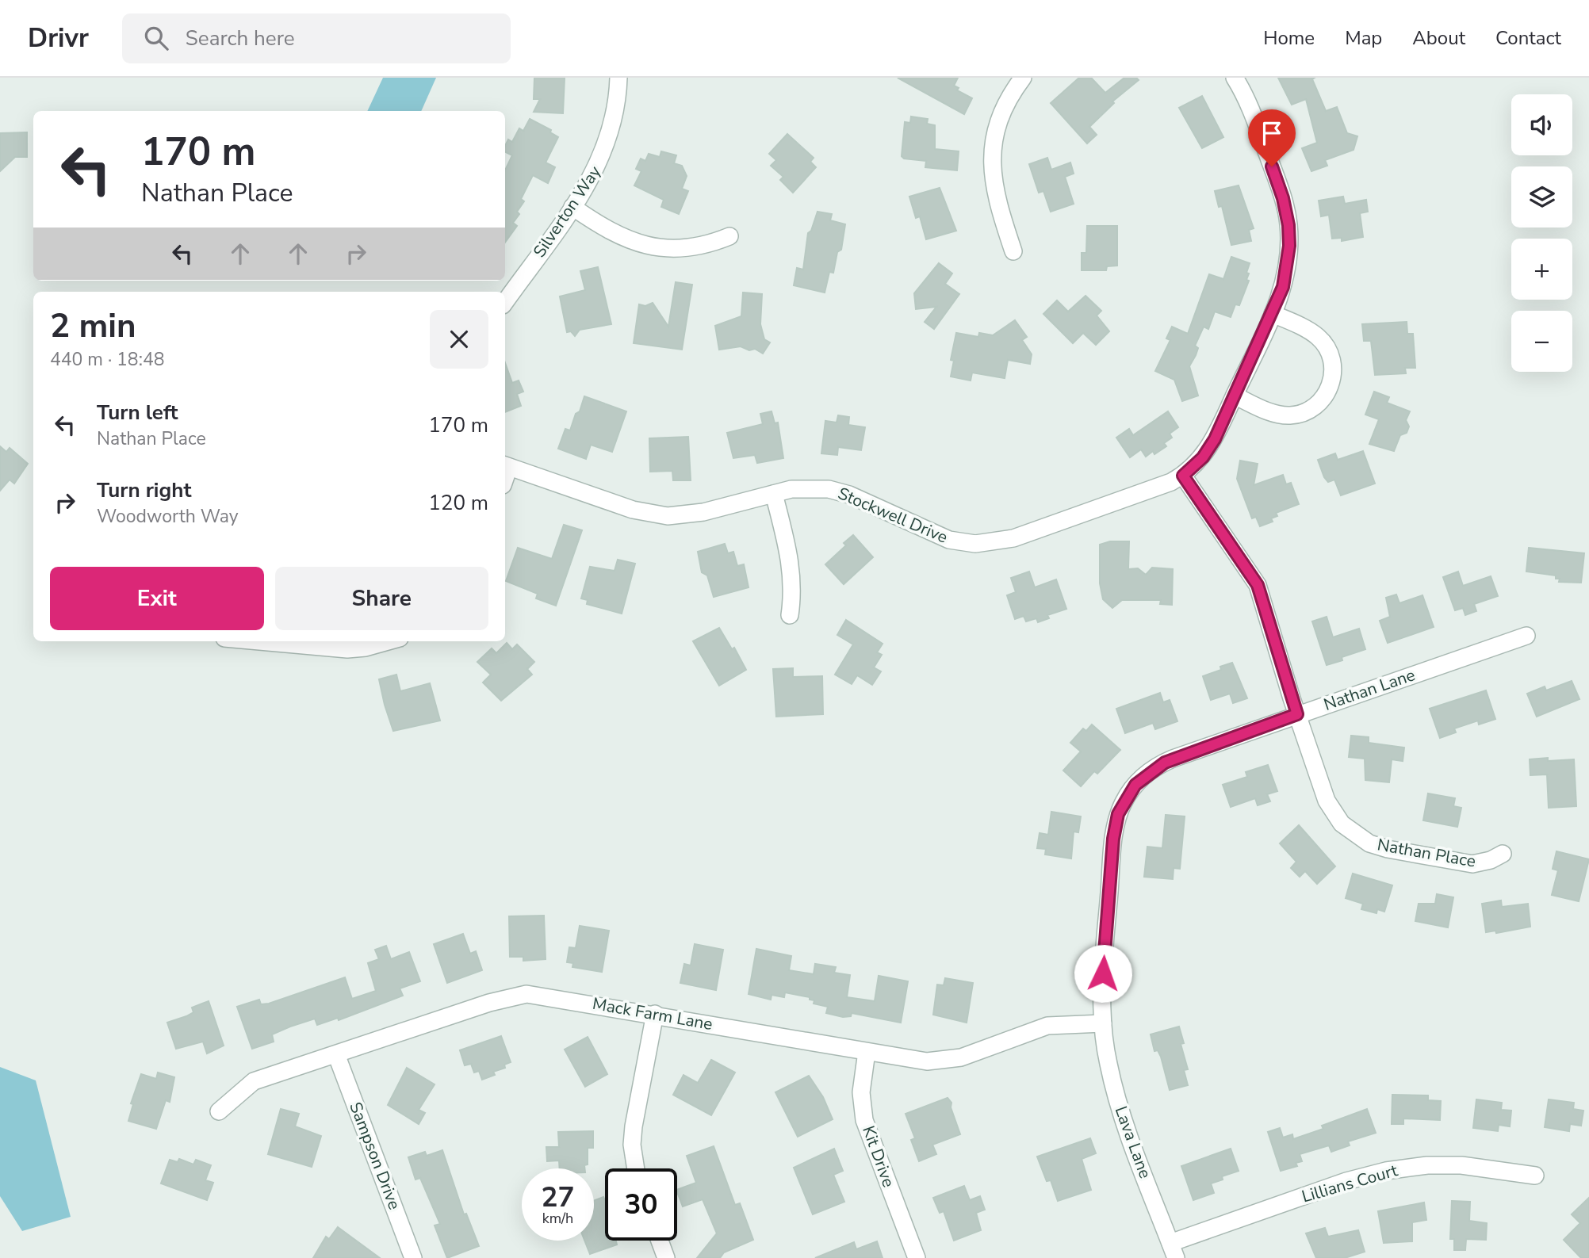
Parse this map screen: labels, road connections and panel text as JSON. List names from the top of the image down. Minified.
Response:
{"streets":{"street":["Silverton Way","Stockwell Drive","Nathan Lane","Nathan Place","Mack Farm Lane","Lava Lane","Sampson Drive","Kit Drive","Lillians Court"]},"crossings":[["Stockwell Drive","Nathan Place"],["Nathan Lane","Nathan Place"],["Nathan Lane","Mack Farm Lane"],["Nathan Lane","Lava Lane"],["Mack Farm Lane","Lava Lane"],["Mack Farm Lane","Sampson Drive"],["Mack Farm Lane","Kit Drive"],["Lava Lane","Lillians Court"]],"page":{"header":"Drivr","search":"Search here","nav":["Home","Map","About","Contact"],"map_buttons":["+","−"],"turn":["170 m","Nathan Place"],"heading":["2 min","440 m · 18:48"],"list":[{"name":"Turn left","note":"Nathan Place","value":"170 m"},{"name":"Turn right","note":"Woodworth Way","value":"120 m"}],"buttons":["Exit","Share"],"speed":"27 km/h","limit":"30"}}
